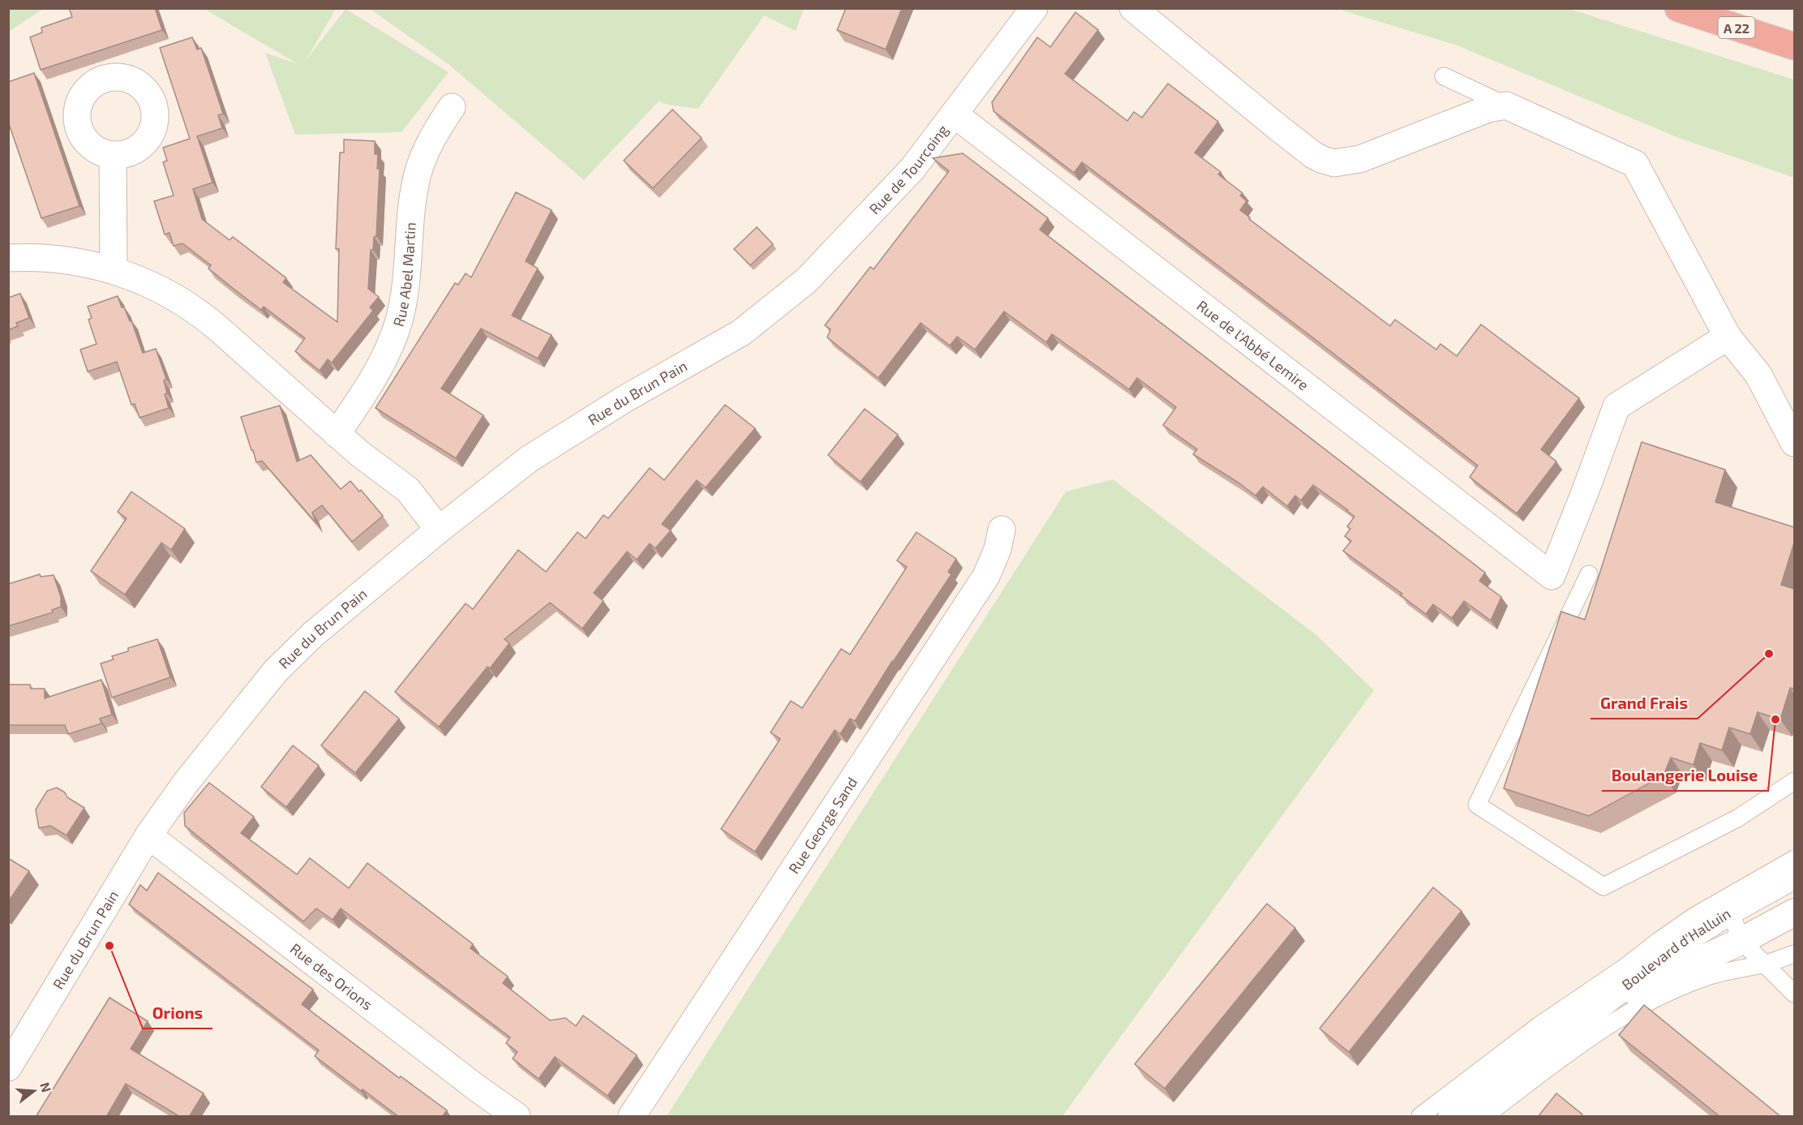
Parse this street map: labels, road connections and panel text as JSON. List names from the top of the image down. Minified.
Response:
{"streets":{"highway":["A 22"],"street":["Rue de Tourcoing","Rue Abel Martin","Rue de l'Abbé Lemire","Rue du Brun Pain","Rue George Sand","Boulevard d'Halluin","Rue des Orions"]},"crossings":[["Rue de Tourcoing","Rue de l'Abbé Lemire"],["Rue de Tourcoing","Rue du Brun Pain"],["Rue du Brun Pain","Rue des Orions"]],"places":["Grand Frais","Boulangerie Louise","Orions"],"north":"right"}
